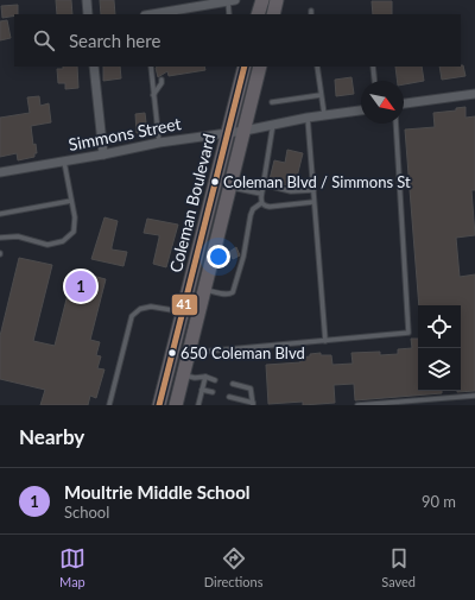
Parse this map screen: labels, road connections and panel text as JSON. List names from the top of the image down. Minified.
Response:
{"streets":{"main road":["Coleman Boulevard"],"street":["Simmons Street"]},"crossings":[["Simmons Street","Coleman Boulevard"]],"places":["Coleman Blvd / Simmons St","650 Coleman Blvd"],"lines":["transit line 41"],"north":"bottom right","page":{"search":"Search here","pins":"1","heading":"Nearby","list":[{"mark":"1","name":"Moultrie Middle School","note":"School","value":"90 m"}],"nav":["Map","Directions","Saved"]}}
